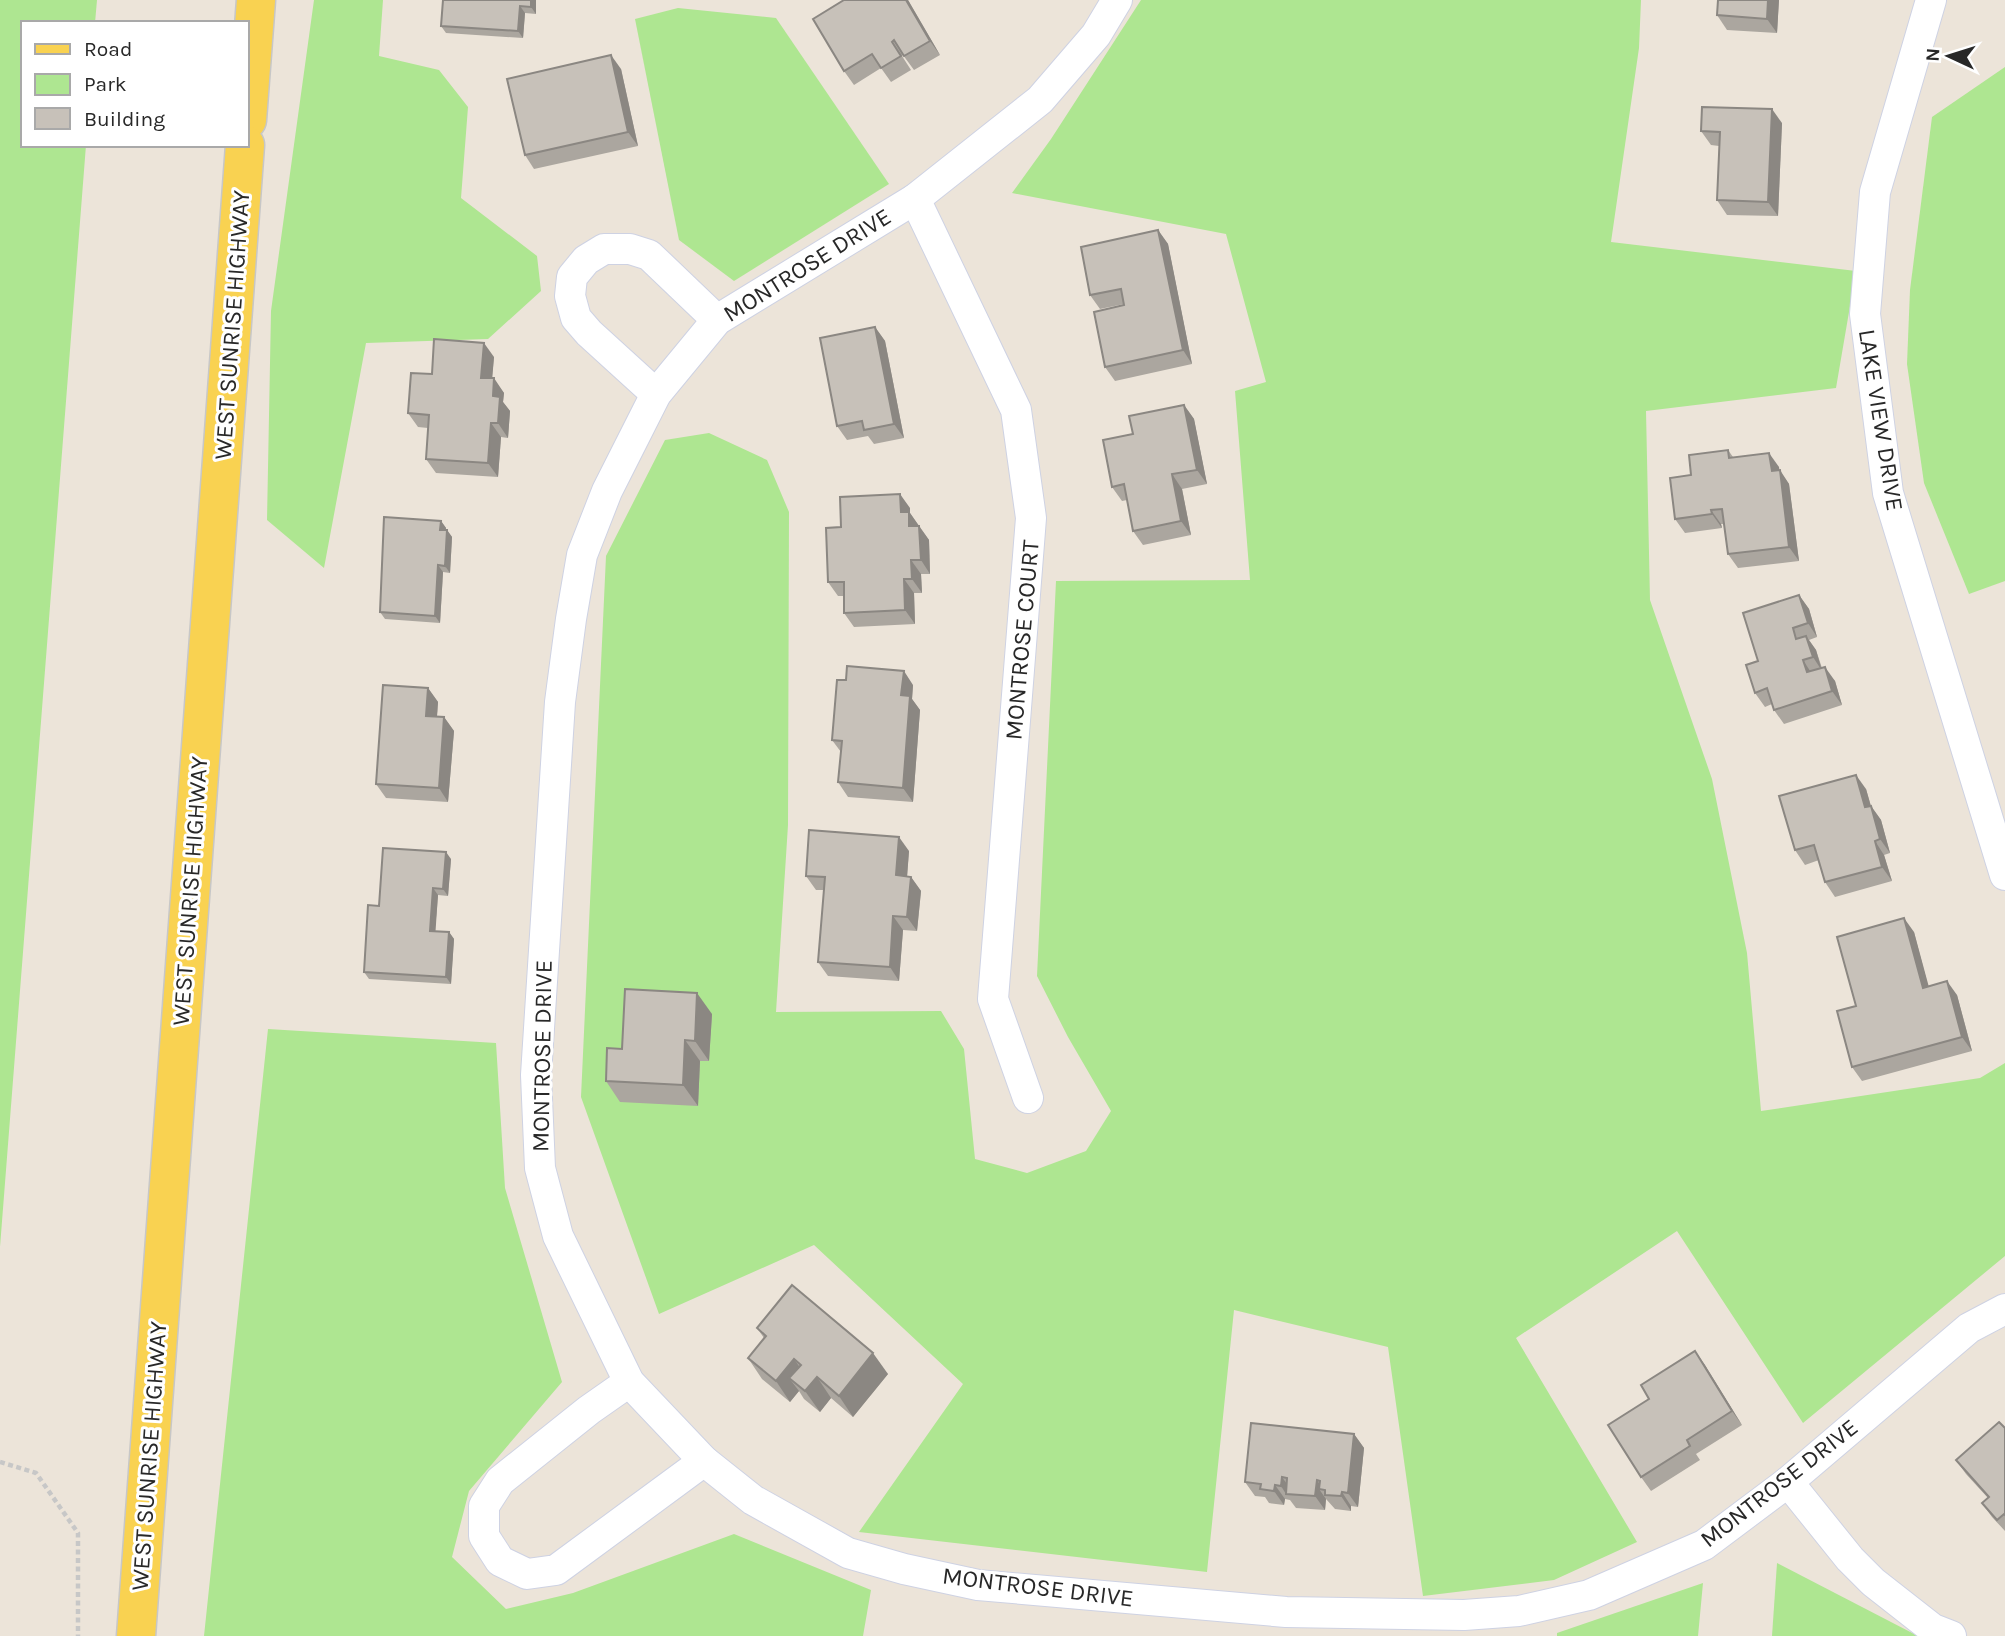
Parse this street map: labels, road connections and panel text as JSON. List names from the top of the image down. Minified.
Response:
{"streets":{"main road":["WEST SUNRISE HIGHWAY"],"street":["MONTROSE DRIVE","LAKE VIEW DRIVE","MONTROSE COURT"]},"crossings":[["MONTROSE DRIVE","MONTROSE COURT"]],"legend":["Road","Park","Building"],"north":"left"}
